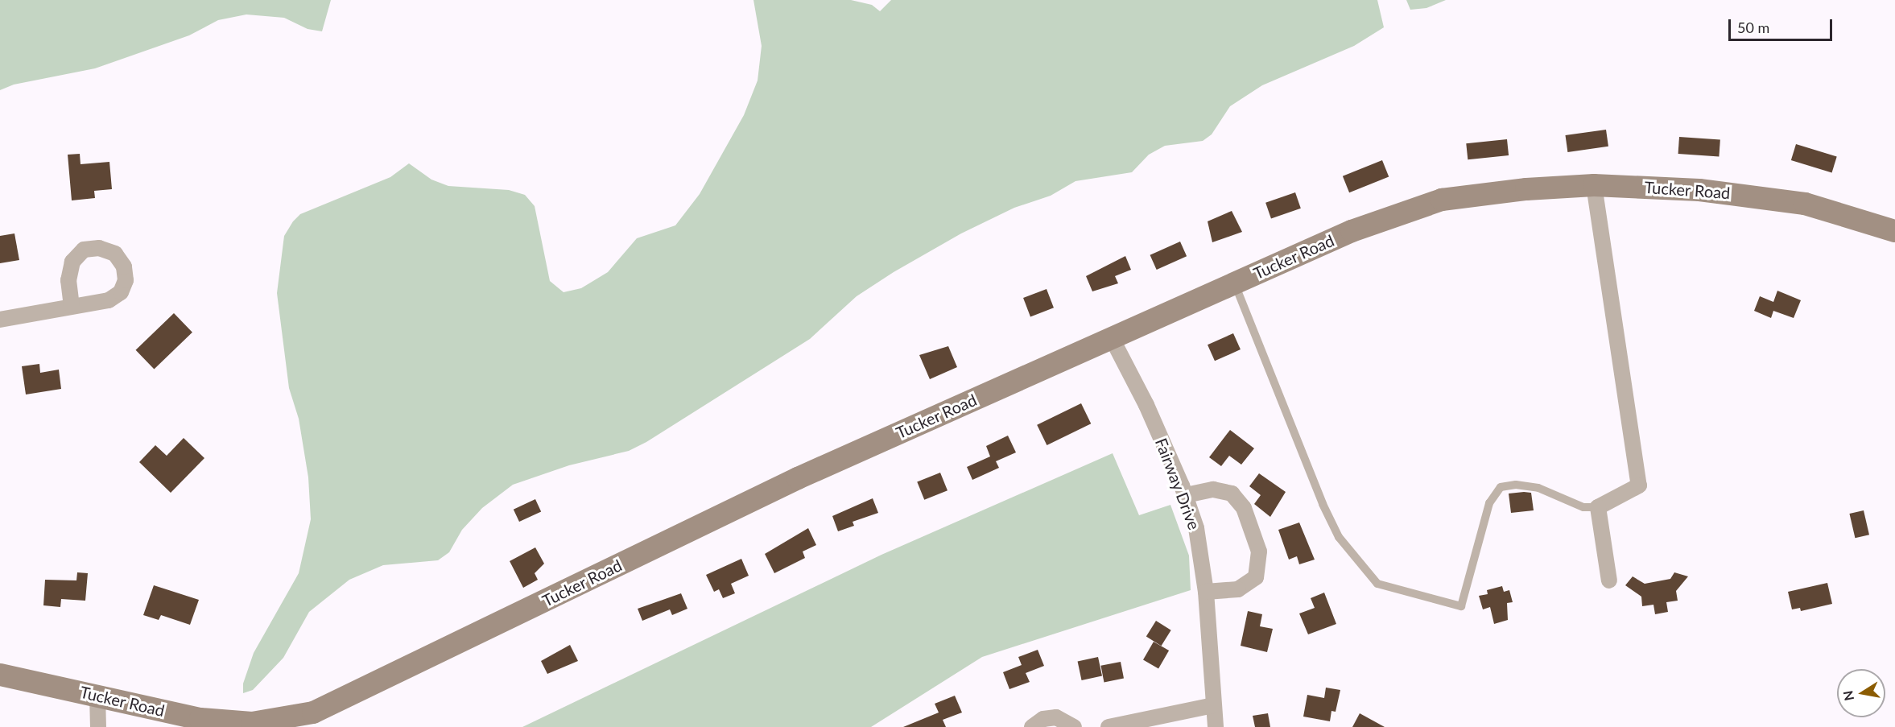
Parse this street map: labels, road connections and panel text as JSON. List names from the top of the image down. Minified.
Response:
{"streets":{"main road":["Tucker Road"],"street":["Fairway Drive"]},"crossings":[["Tucker Road","Fairway Drive"]],"scale_bar":"50 m","north":"left"}
